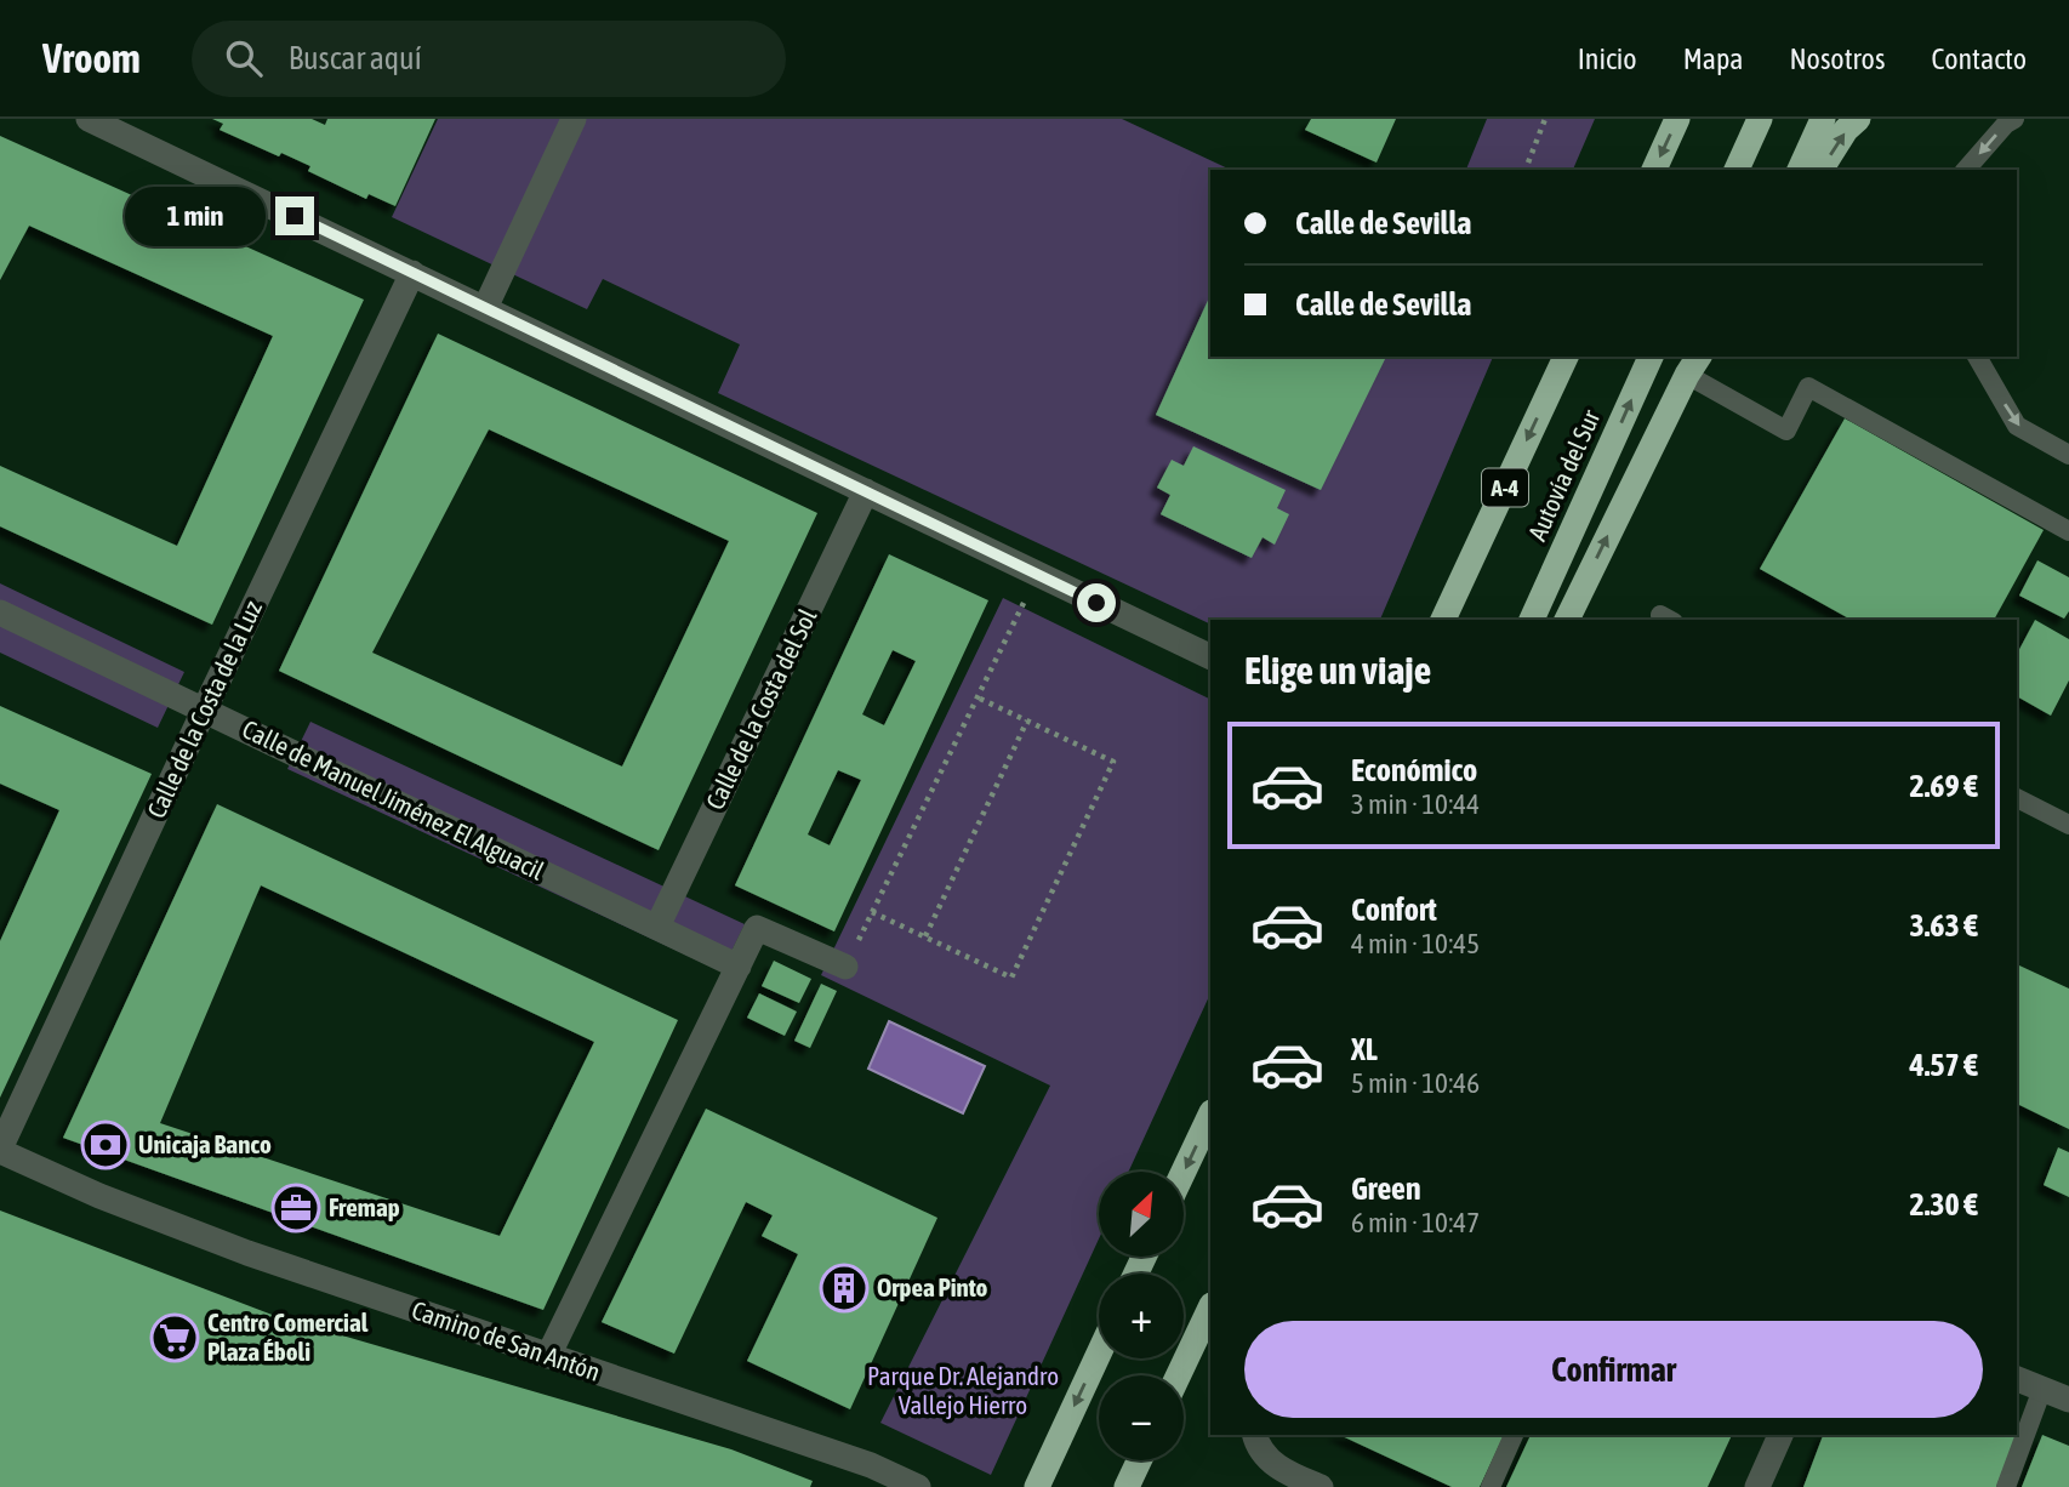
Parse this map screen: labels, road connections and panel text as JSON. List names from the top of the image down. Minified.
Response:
{"streets":{"highway":["Autovía del Sur","A-4"],"street":["Calle de la Costa de la Luz","Calle de la Costa del Sol","Calle de Manuel Jiménez El Alguacil","Camino de San Antón"]},"crossings":[["Calle de la Costa de la Luz","Calle de Manuel Jiménez El Alguacil"],["Calle de la Costa de la Luz","Camino de San Antón"],["Calle de la Costa del Sol","Calle de Manuel Jiménez El Alguacil"]],"parks":["Parque Dr. Alejandro Vallejo Hierro"],"places":{"bank":["Unicaja Banco"],"office":["Fremap"],"building":["Orpea Pinto"],"supermarket":["Centro Comercial Plaza Éboli"]},"north":"top right","page":{"header":"Vroom","search":"Buscar aquí","nav":["Inicio","Mapa","Nosotros","Contacto"],"banner":["Calle de Sevilla","Calle de Sevilla"],"bubble":"1 min","heading":"Elige un viaje","list":[{"name":"Económico","note":"3 min · 10:44","value":"2.69 €"},{"name":"Confort","note":"4 min · 10:45","value":"3.63 €"},{"name":"XL","note":"5 min · 10:46","value":"4.57 €"},{"name":"Green","note":"6 min · 10:47","value":"2.30 €"}],"map_buttons":["+","−"],"buttons":"Confirmar"}}
